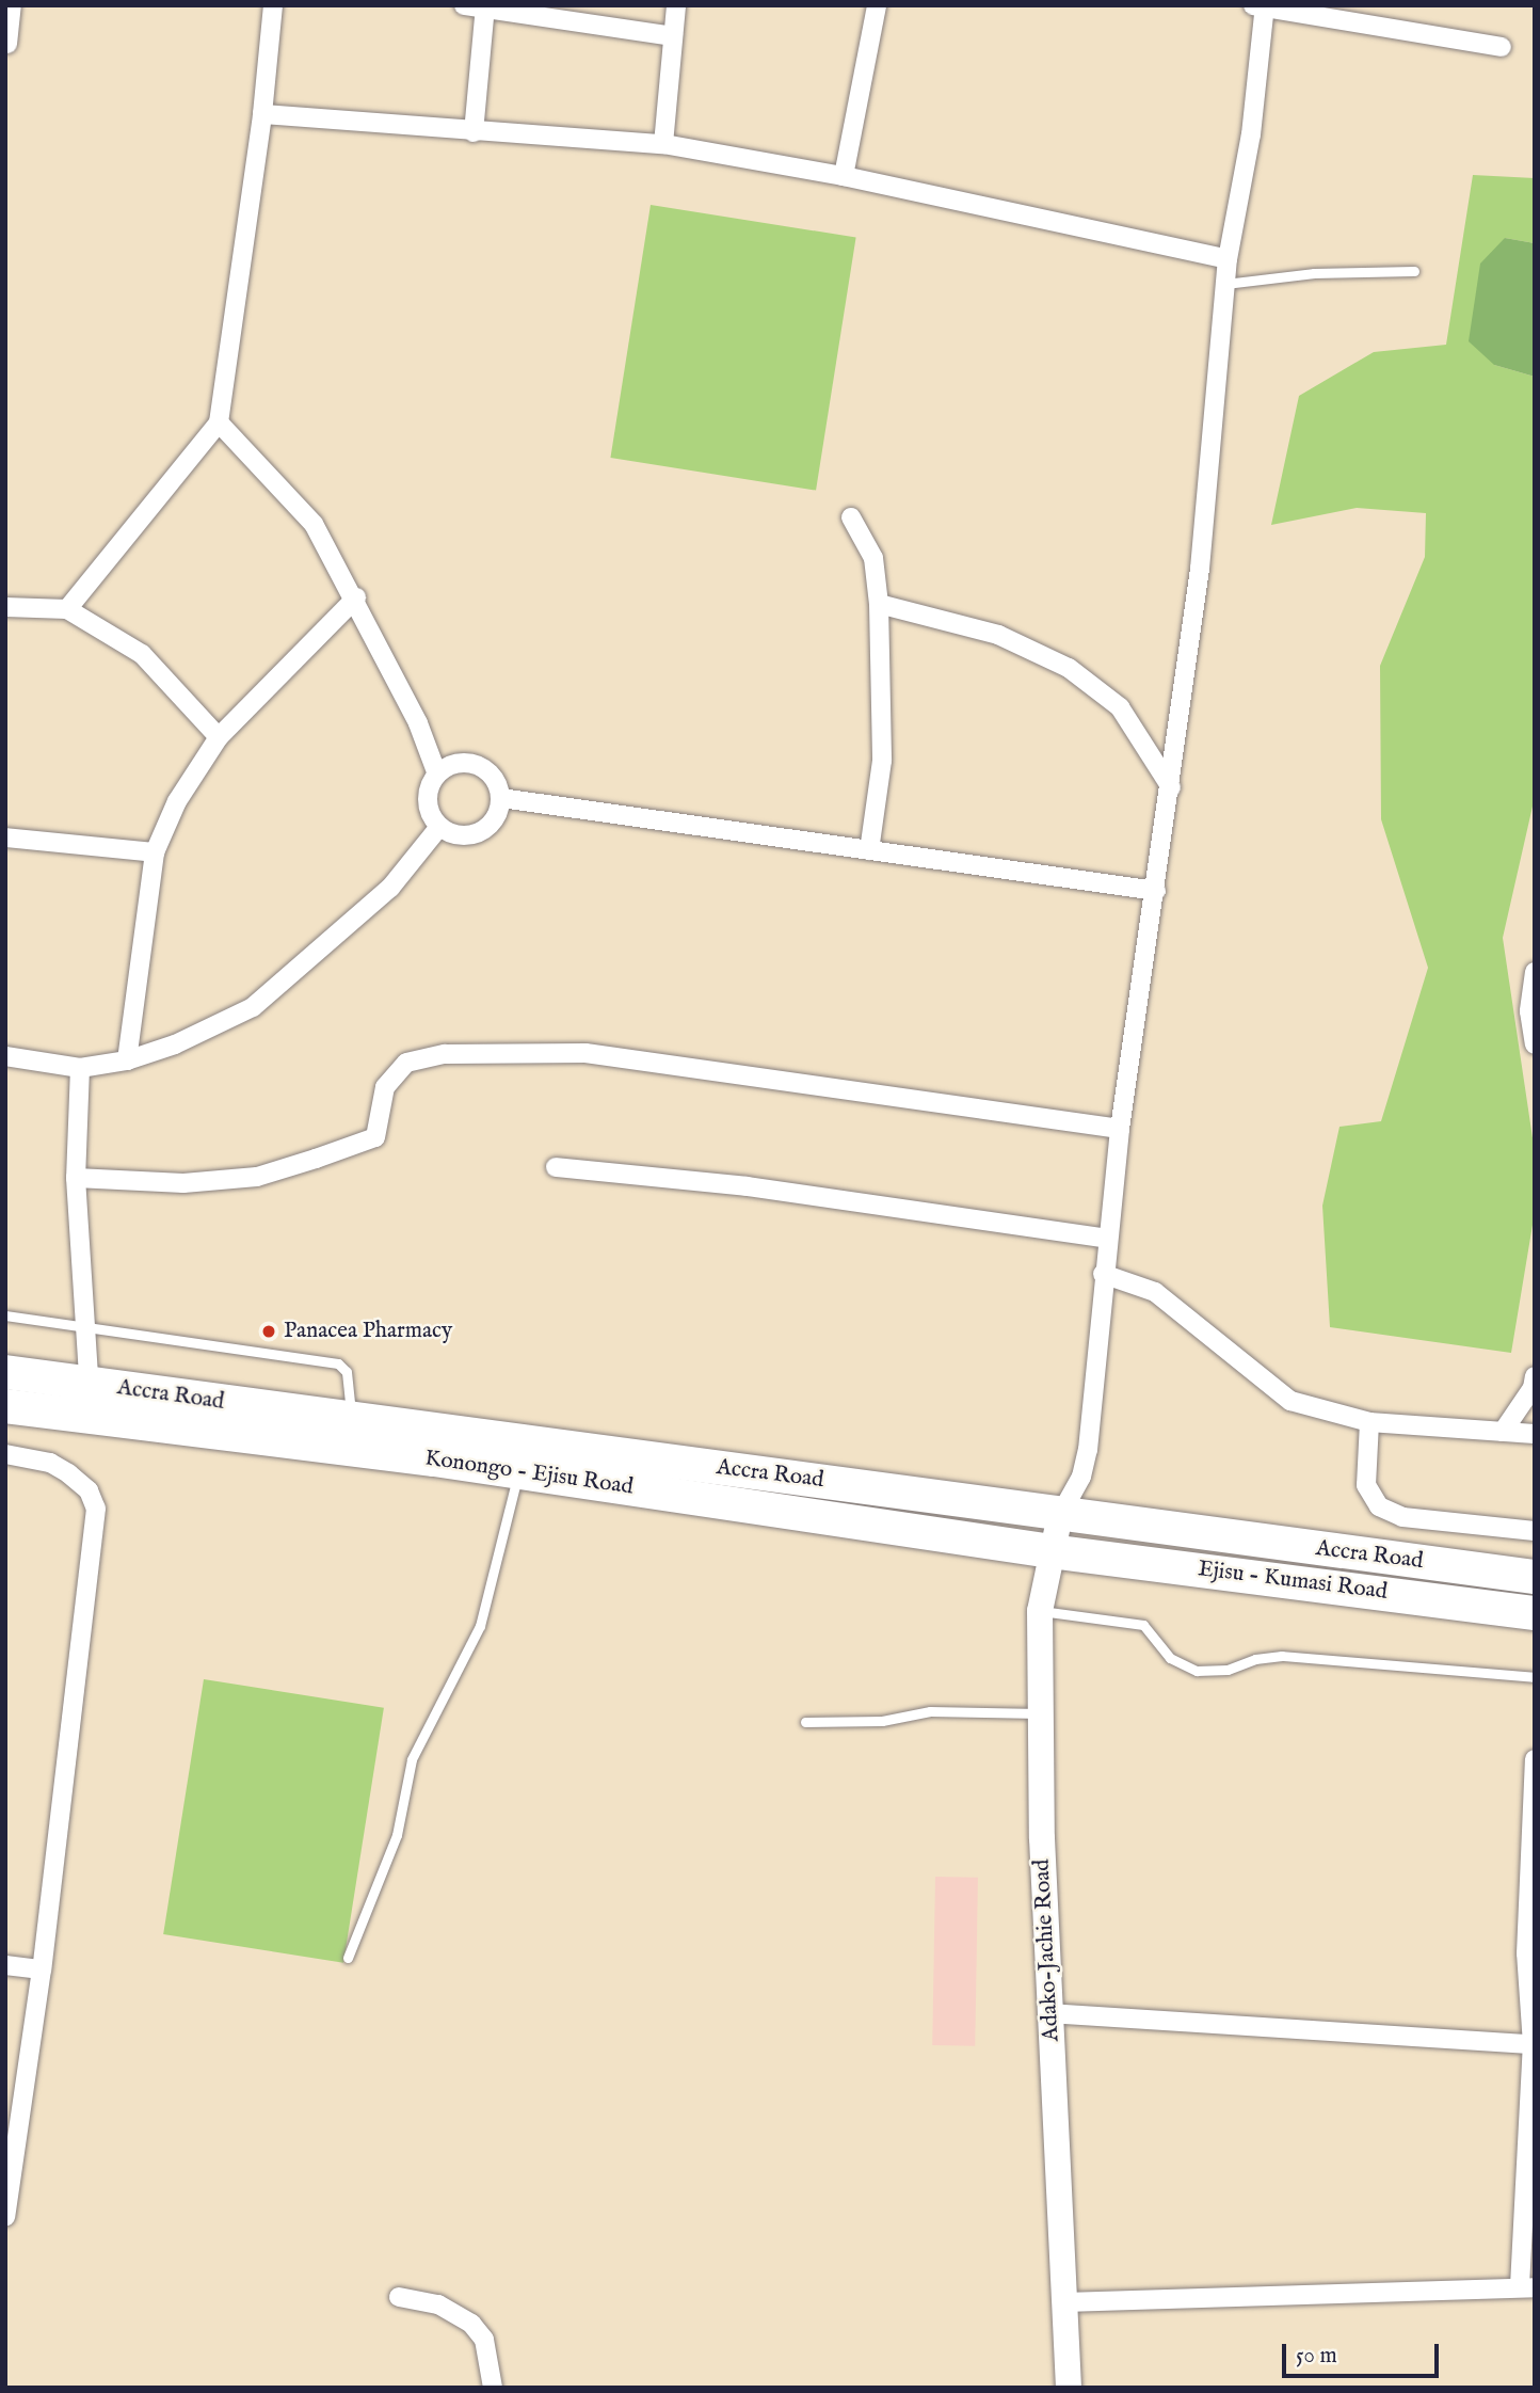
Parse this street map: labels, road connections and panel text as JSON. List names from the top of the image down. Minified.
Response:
{"streets":{"highway":["Accra Road","Konongo - Ejisu Road","Ejisu - Kumasi Road"],"street":["Adako-Jachie Road"]},"crossings":[["Accra Road","Konongo - Ejisu Road"],["Accra Road","Adako-Jachie Road"],["Konongo - Ejisu Road","Ejisu - Kumasi Road"],["Konongo - Ejisu Road","Adako-Jachie Road"],["Ejisu - Kumasi Road","Adako-Jachie Road"]],"places":["Panacea Pharmacy"],"scale_bar":"50 m"}
